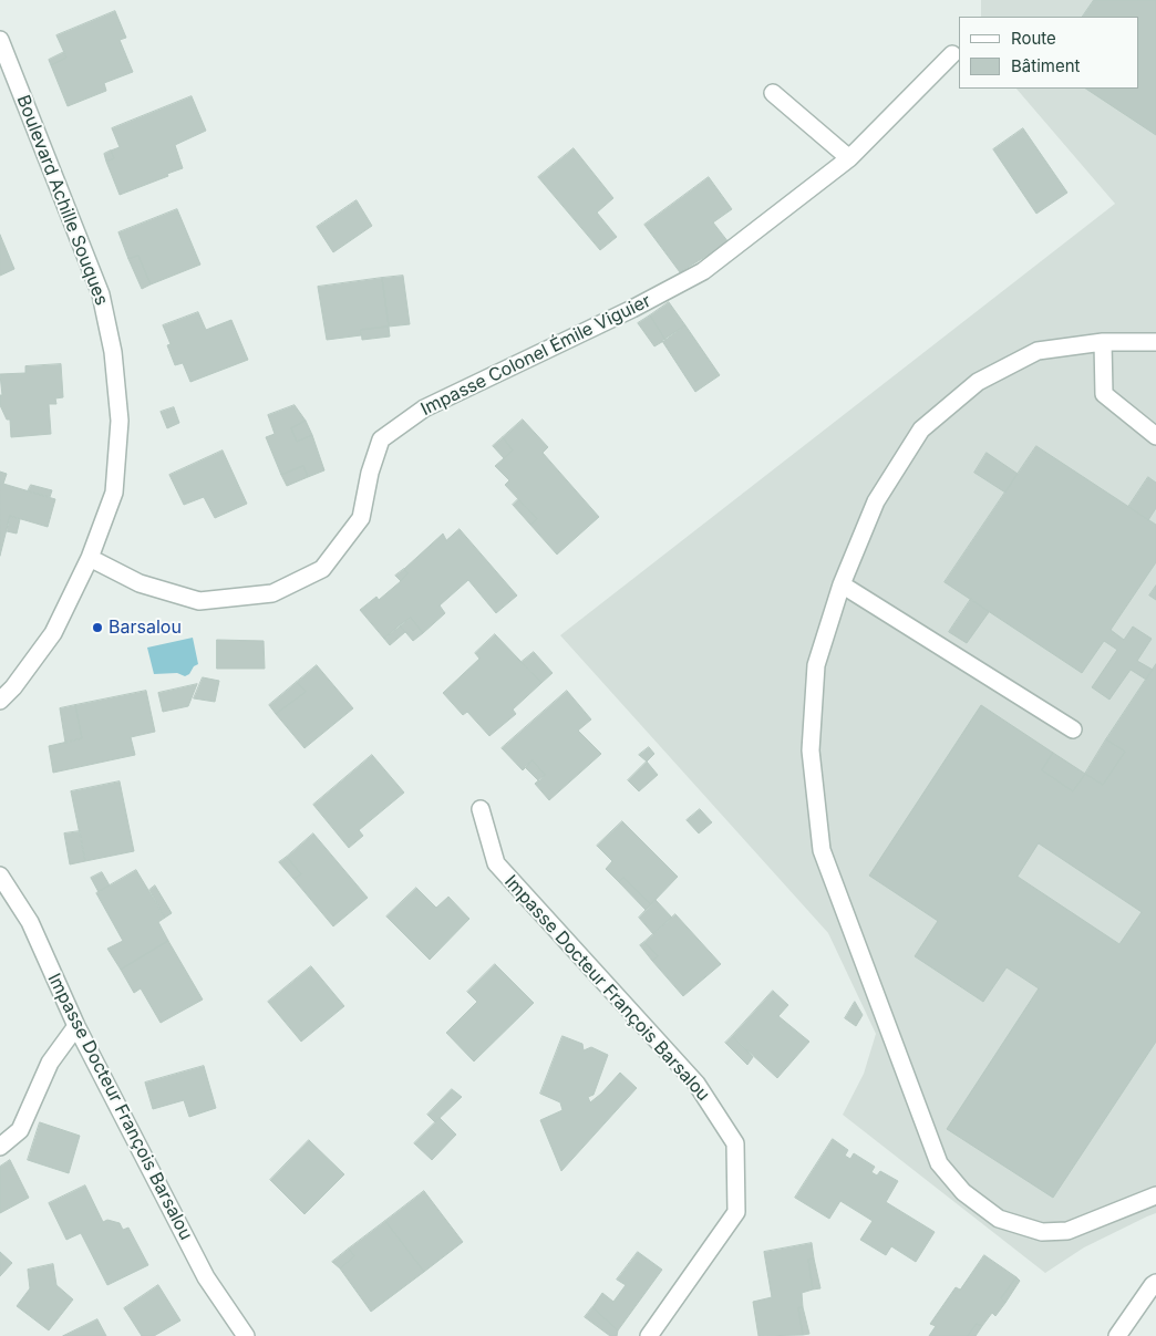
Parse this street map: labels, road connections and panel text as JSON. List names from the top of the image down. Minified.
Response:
{"streets":{"street":["Boulevard Achille Souques","Impasse Colonel Émile Viguier","Impasse Docteur François Barsalou"]},"crossings":[["Boulevard Achille Souques","Impasse Colonel Émile Viguier"]],"places":["Barsalou"],"legend":["Route","Bâtiment"]}
